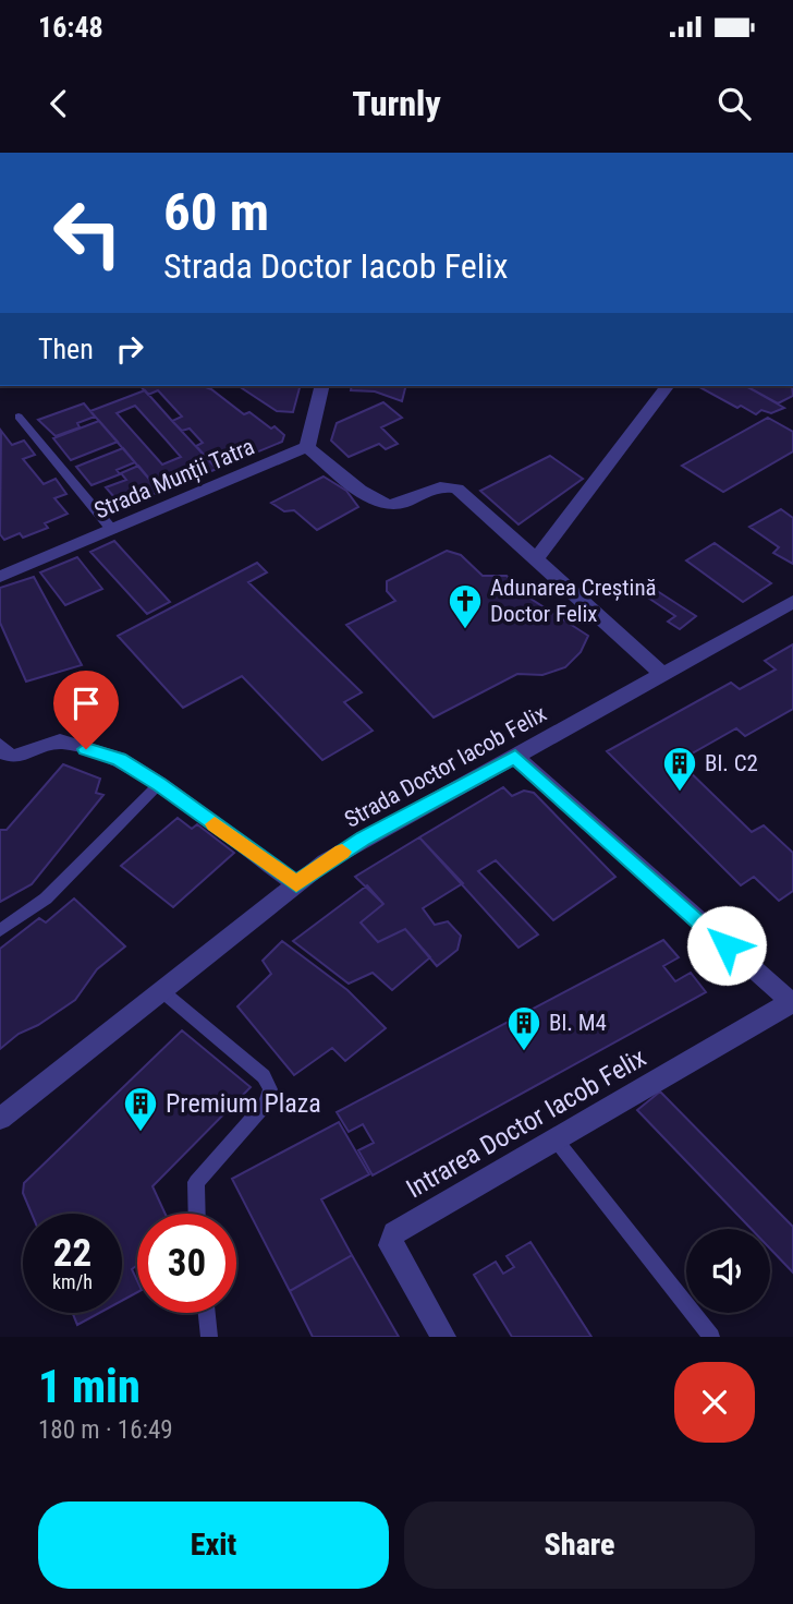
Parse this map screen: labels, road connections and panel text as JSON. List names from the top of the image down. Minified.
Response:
{"streets":{"street":["Strada Munții Tatra","Strada Doctor Iacob Felix","Intrarea Doctor Iacob Felix"]},"crossings":[["Strada Doctor Iacob Felix","Intrarea Doctor Iacob Felix"]],"places":{"church":["Adunarea Creștină Doctor Felix"],"building":["Bl. C2","Bl. M4","Premium Plaza"]},"page":{"status":"16:48","header":"Turnly","turn":["60 m","Strada Doctor Iacob Felix"],"then":"Then","speed":"22 km/h","limit":"30","heading":["1 min","180 m · 16:49"],"buttons":["Exit","Share"]}}
